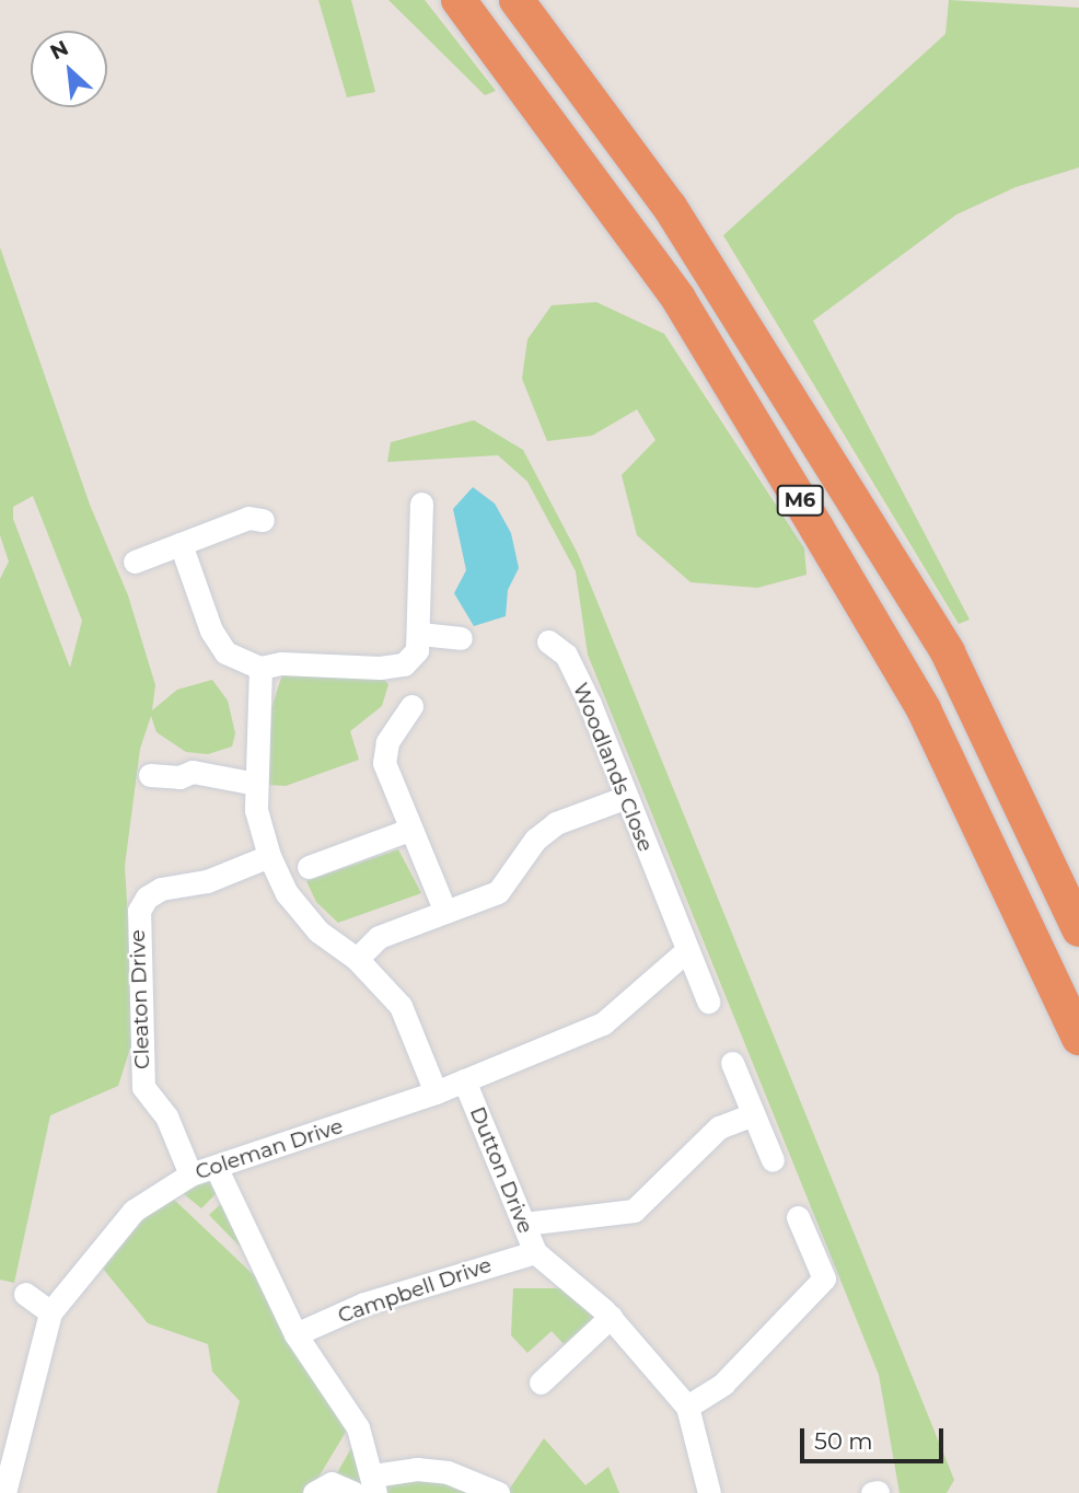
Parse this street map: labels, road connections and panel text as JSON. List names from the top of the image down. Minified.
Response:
{"streets":{"highway":["M6"],"street":["Woodlands Close","Cleaton Drive","Coleman Drive","Dutton Drive","Campbell Drive"]},"crossings":[["Woodlands Close","Coleman Drive"],["Cleaton Drive","Coleman Drive"],["Coleman Drive","Dutton Drive"],["Dutton Drive","Campbell Drive"]],"scale_bar":"50 m","north":"top left"}
